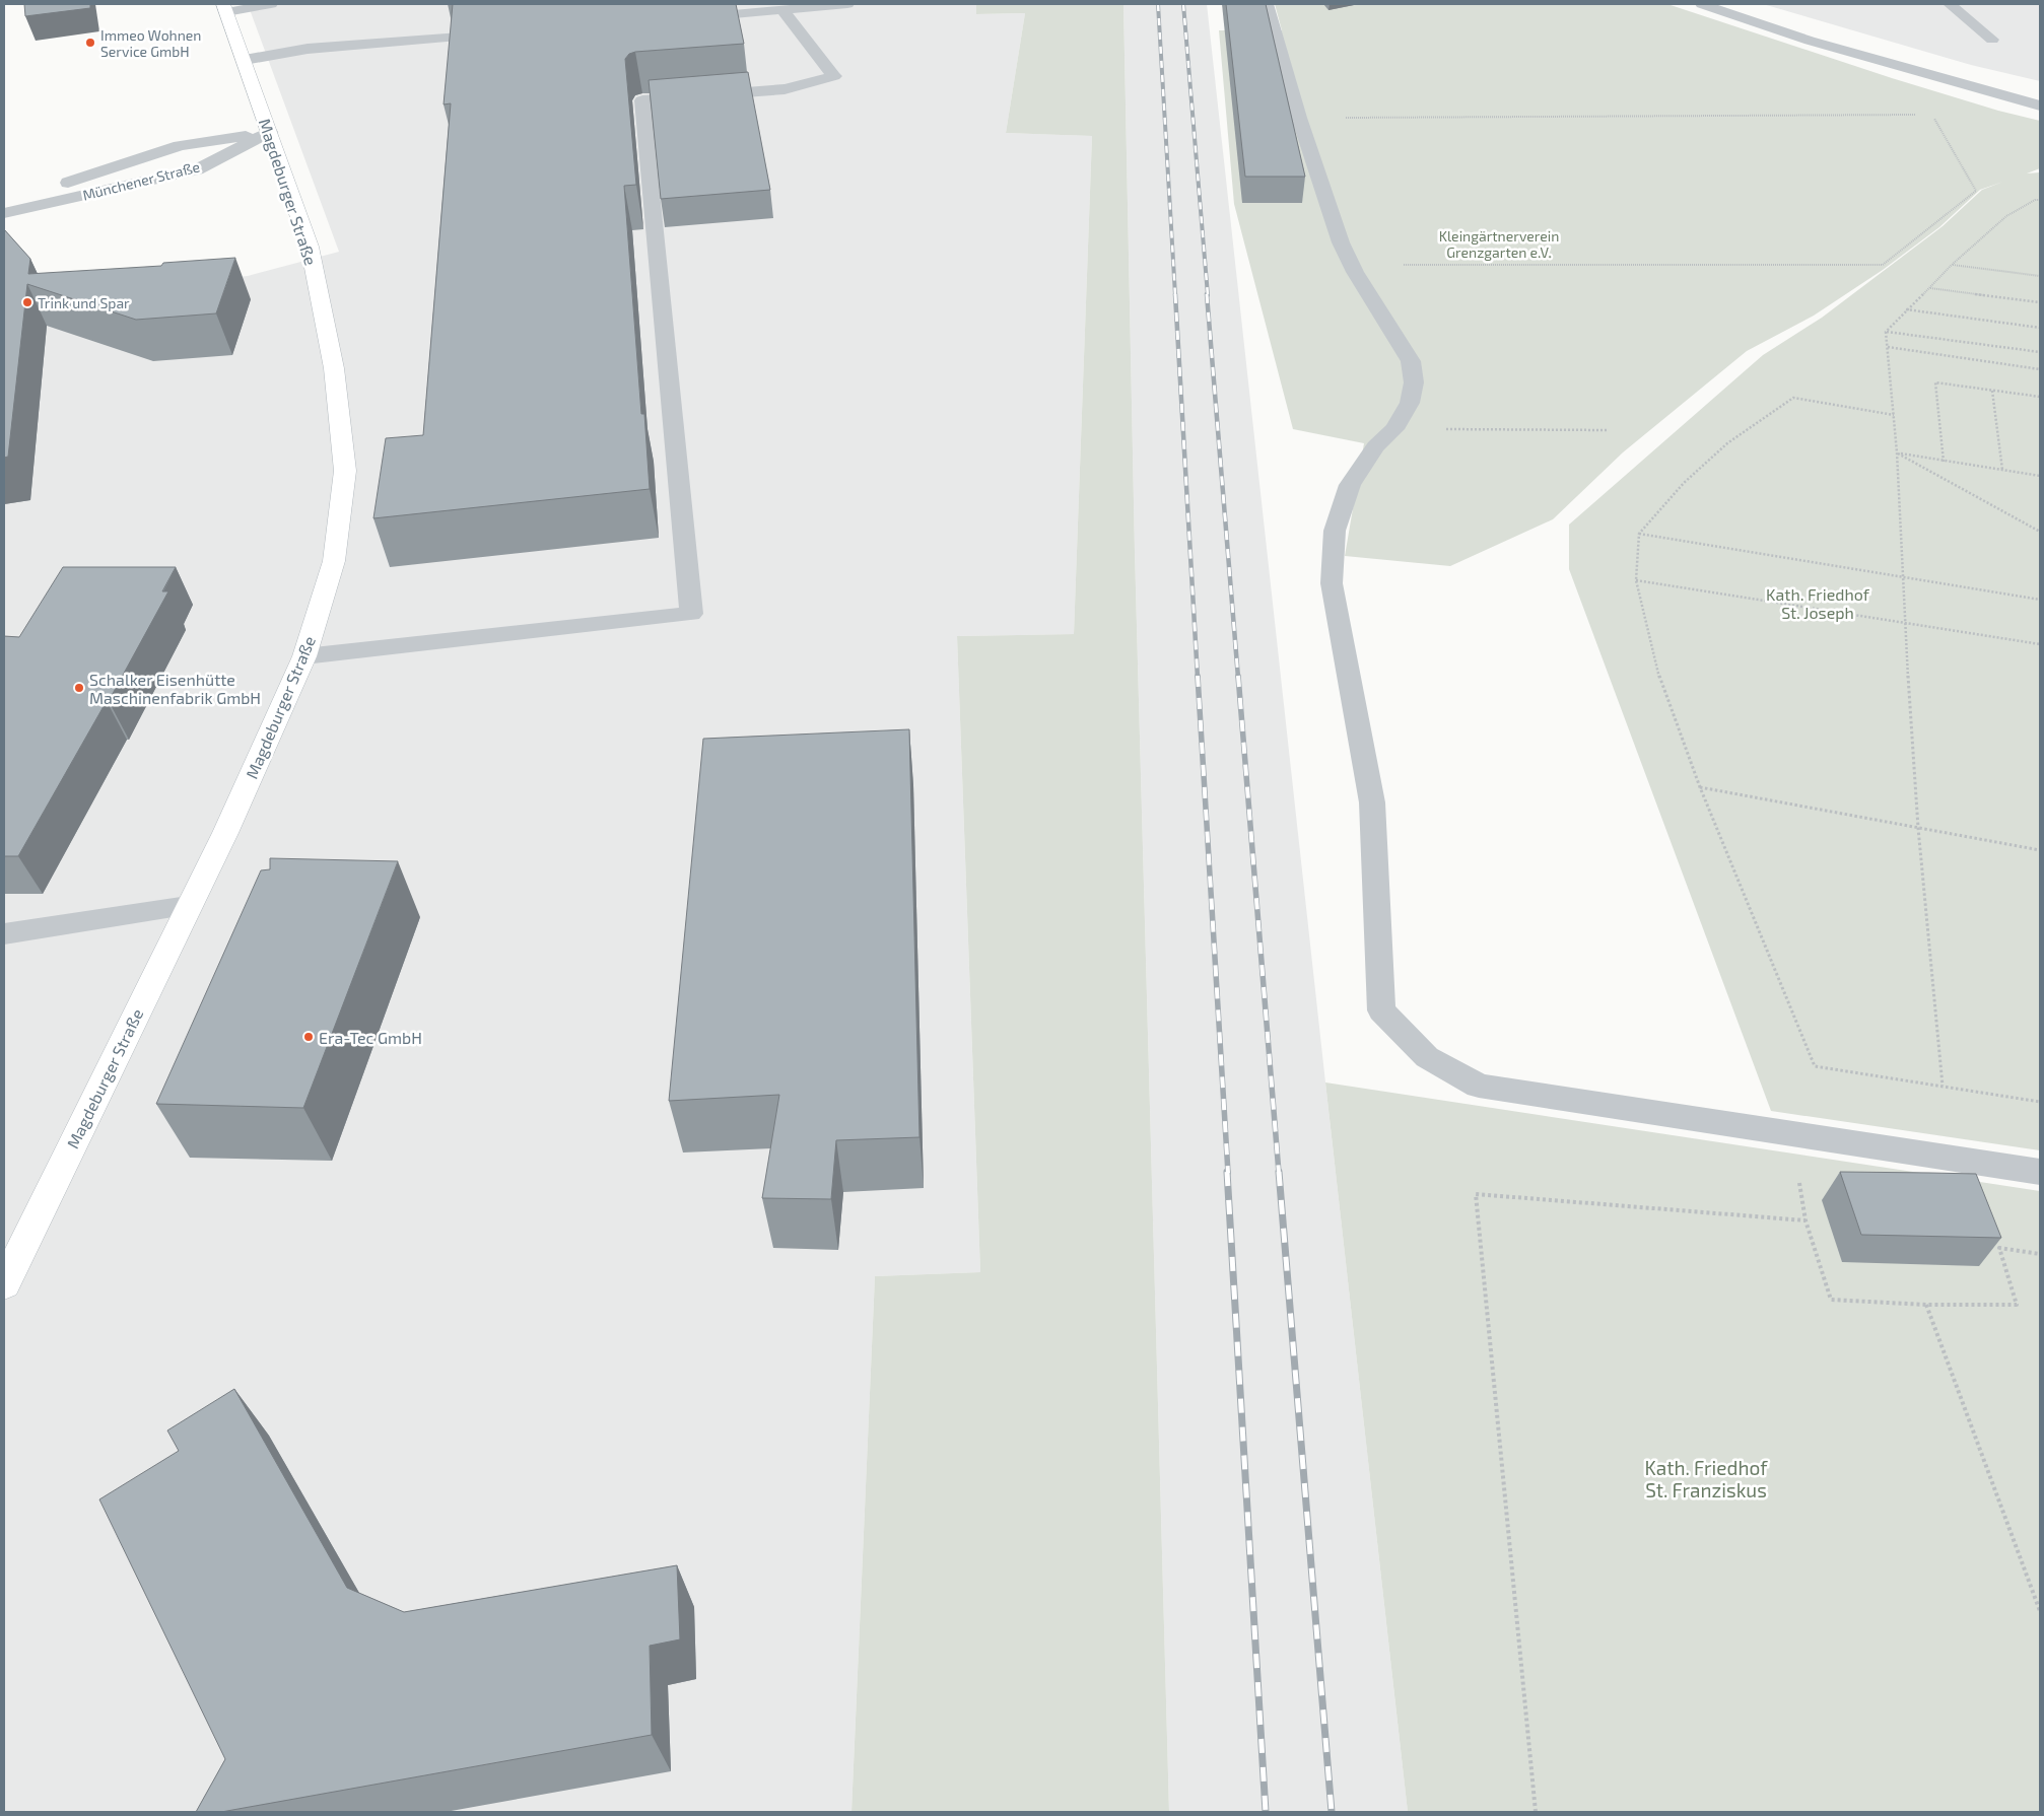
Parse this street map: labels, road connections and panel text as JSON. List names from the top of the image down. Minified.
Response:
{"streets":{"street":["Münchener Straße","Magdeburger Straße"]},"crossings":[["Münchener Straße","Magdeburger Straße"]],"parks":["Kleingärtnerverein Grenzgarten e.V.","Kath. Friedhof St. Joseph","Kath. Friedhof St. Franziskus"],"places":["Immeo Wohnen Service GmbH","Trink und Spar","Schalker Eisenhütte Maschinenfabrik GmbH","Era-Tec GmbH"]}
